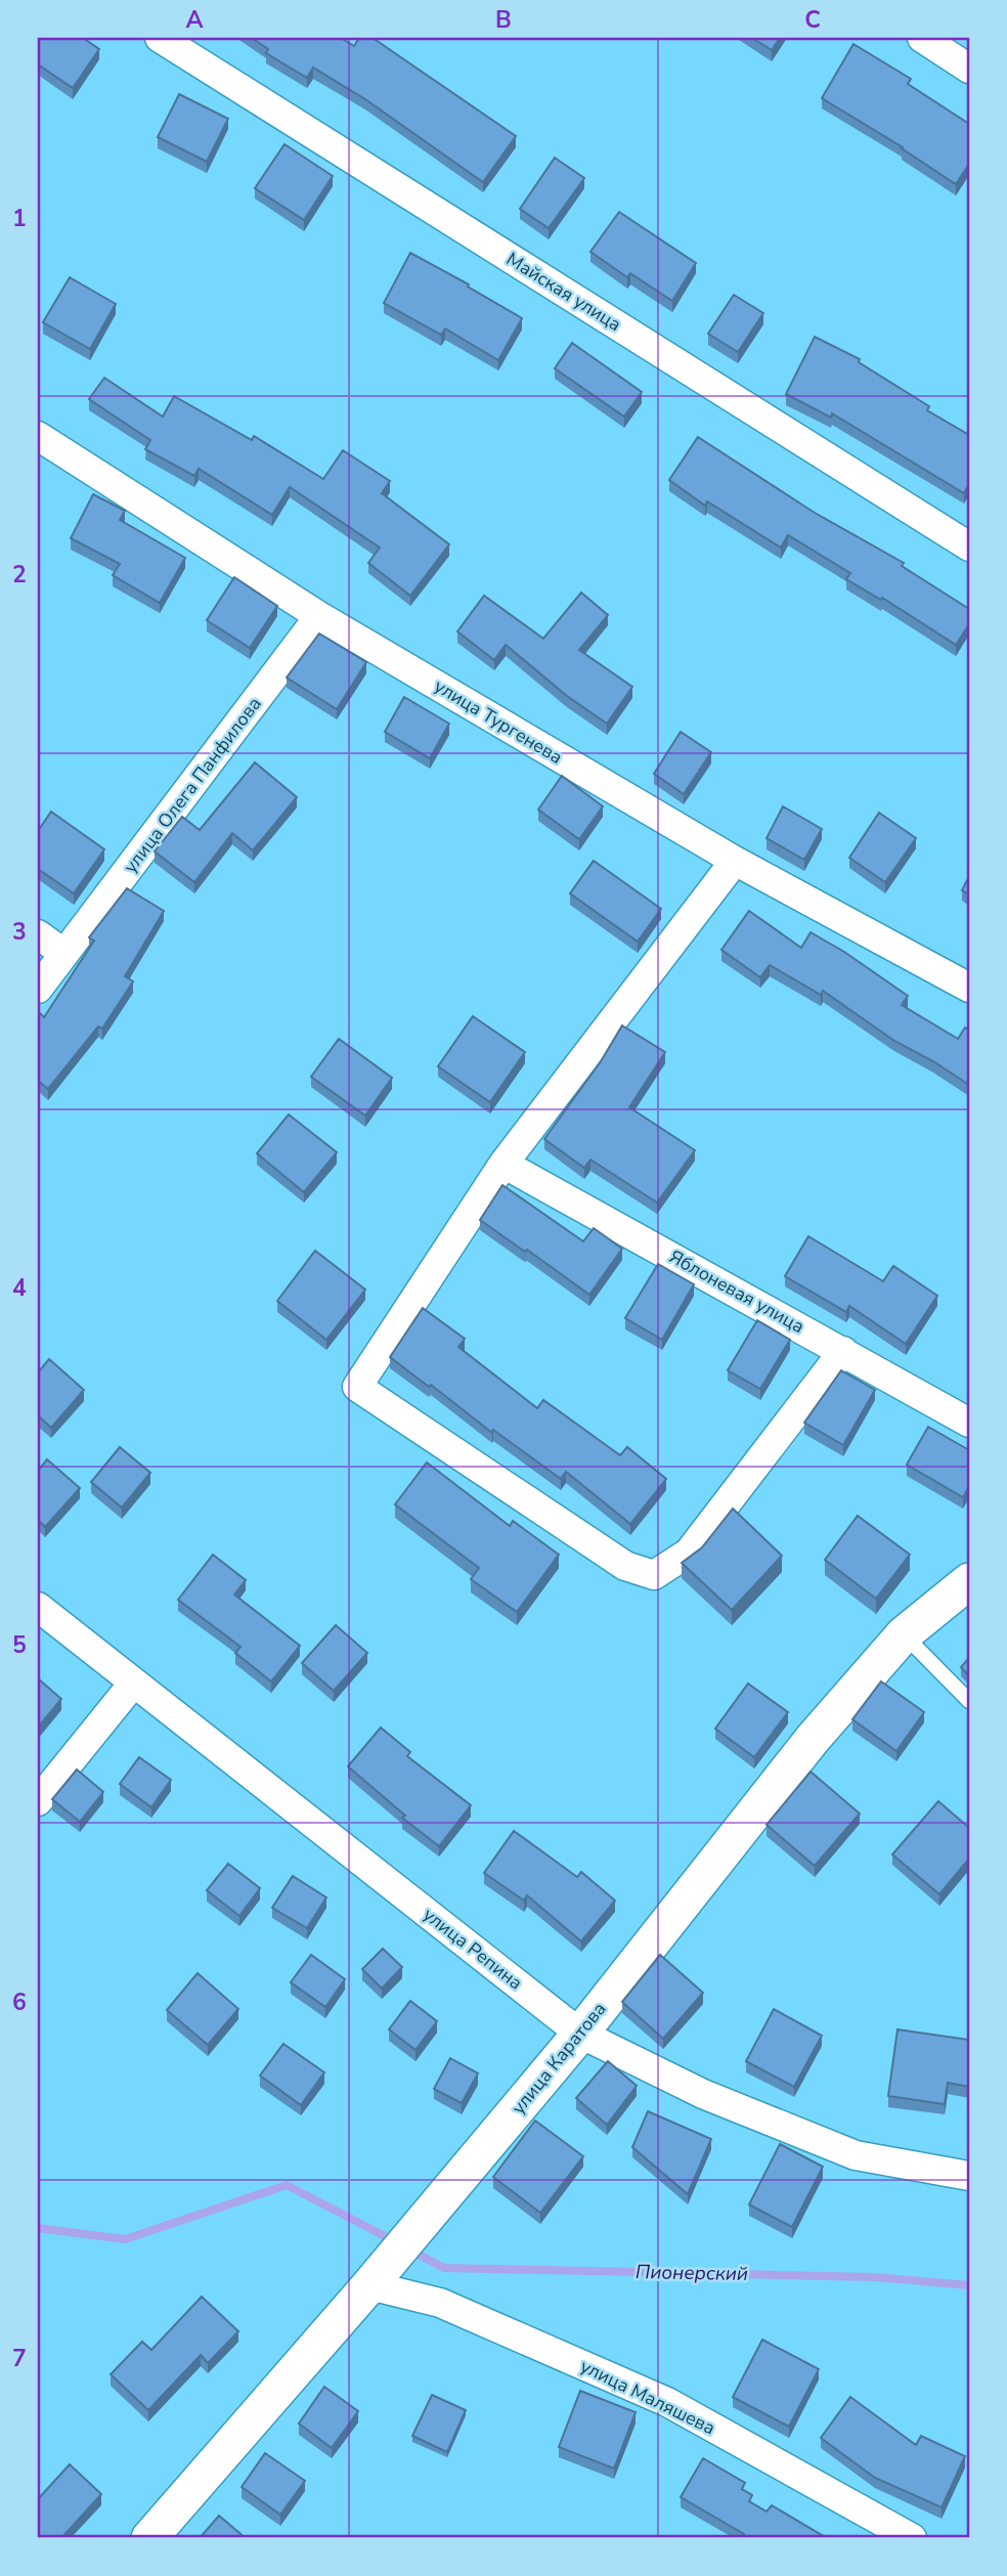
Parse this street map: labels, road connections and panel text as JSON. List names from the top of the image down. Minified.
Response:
{"streets":{"street":["Майская улица","улица Тургенева","улица Олега Панфилова","Яблоневая улица","улица Репина","улица Каратова","улица Маляшева"]},"crossings":[["улица Тургенева","улица Олега Панфилова"],["улица Репина","улица Каратова"],["улица Каратова","улица Маляшева"]],"water":["Пионерский"],"grid":{"columns":["A","B","C"],"rows":["1","2","3","4","5","6","7"]}}
